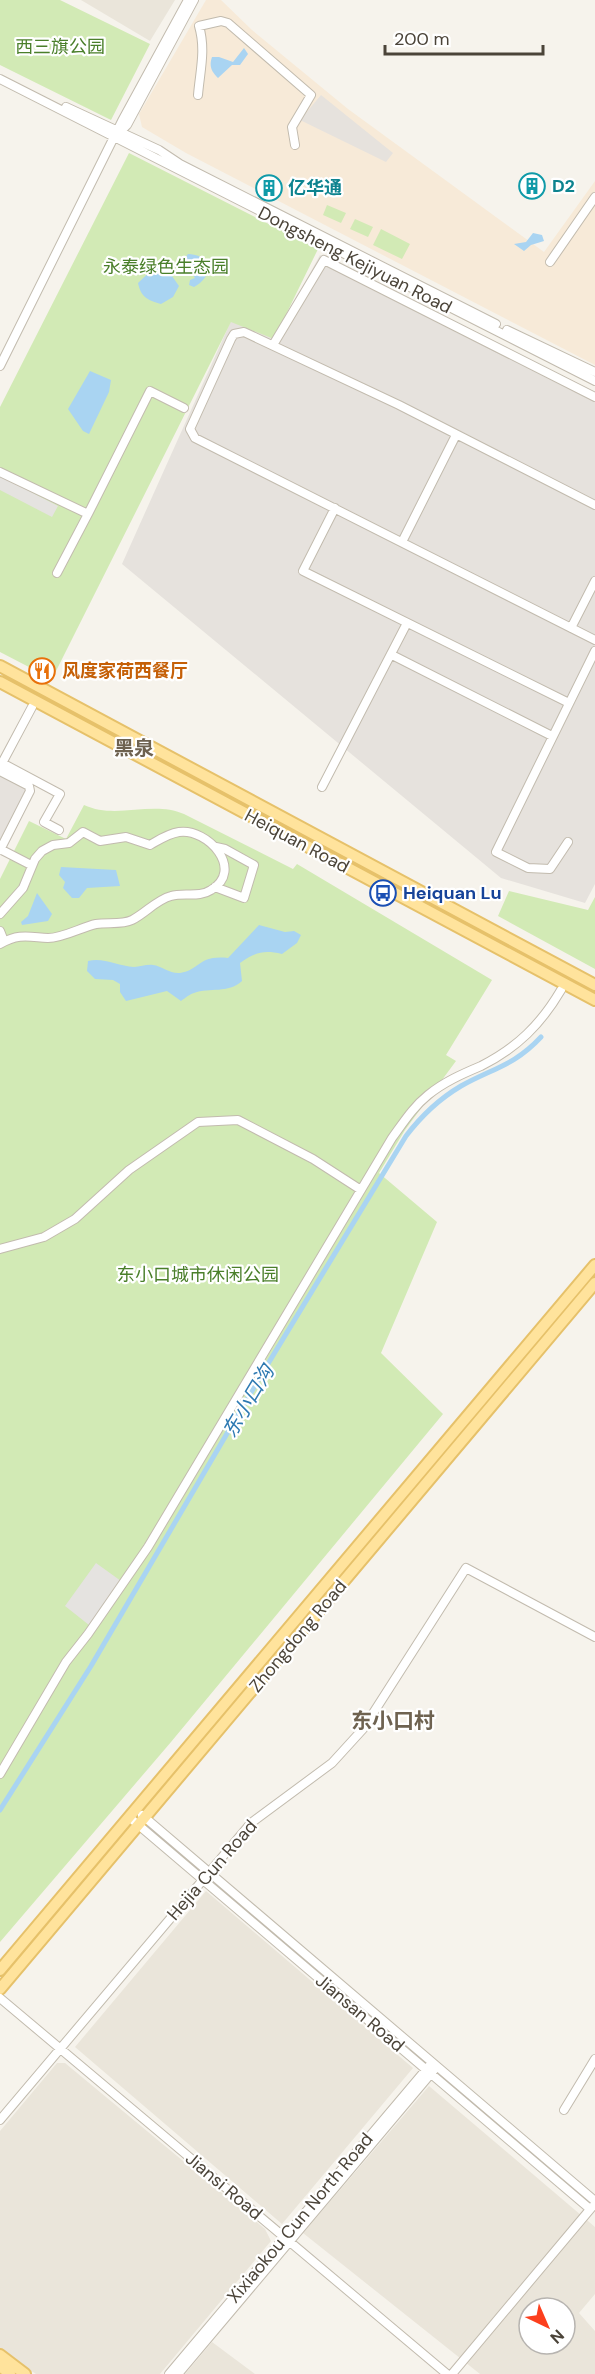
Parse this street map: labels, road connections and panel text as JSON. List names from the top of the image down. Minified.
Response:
{"streets":{"main road":["Heiquan Road","Zhongdong Road"],"street":["Dongsheng Kejiyuan Road","Hejia Cun Road","Jiansan Road","Jiansi Road","Xixiaokou Cun North Road"]},"crossings":[["Zhongdong Road","Jiansan Road"],["Hejia Cun Road","Jiansan Road"],["Hejia Cun Road","Jiansi Road"],["Jiansan Road","Xixiaokou Cun North Road"],["Jiansi Road","Xixiaokou Cun North Road"]],"districts":["黑泉","东小口村"],"water":["东小口沟"],"parks":["西三旗公园","永泰绿色生态园","东小口城市休闲公园"],"places":{"building":["D2","亿华通"],"restaurant":["风度家荷西餐厅"],"bus stop":["Heiquan Lu"]},"scale_bar":"200 m","north":"bottom right"}
